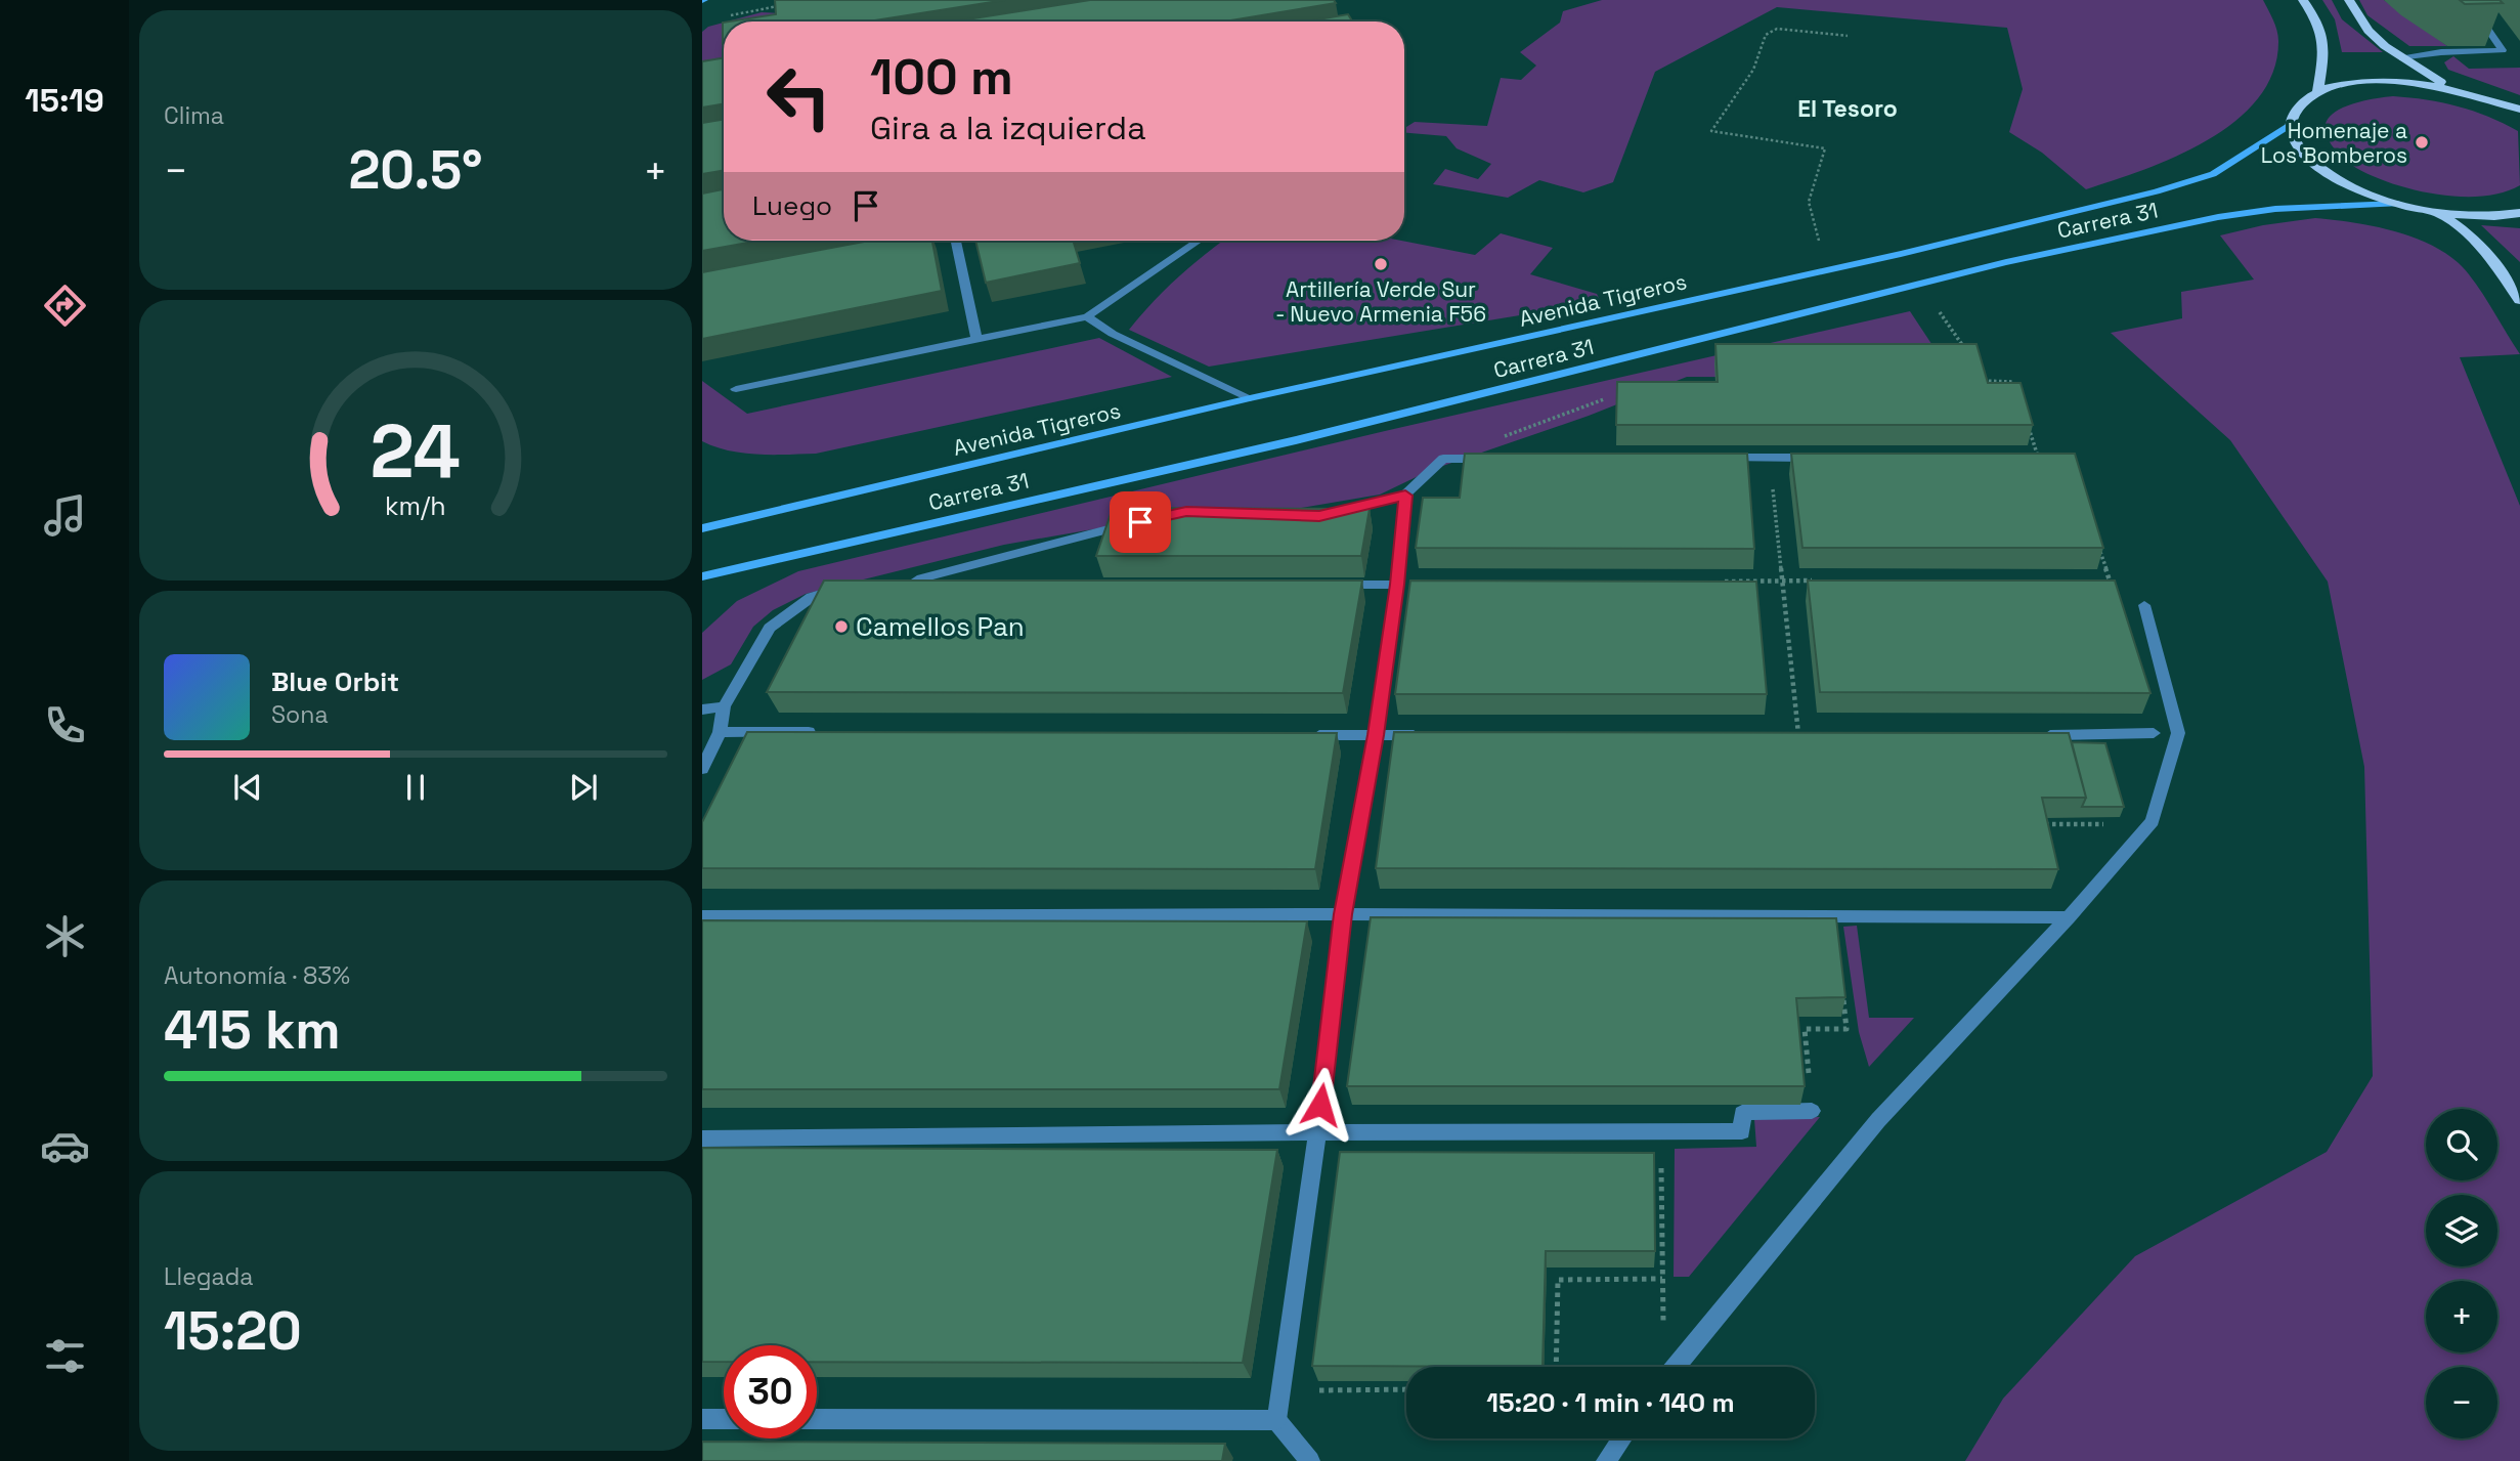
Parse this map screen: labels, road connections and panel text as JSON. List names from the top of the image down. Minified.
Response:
{"streets":{"main road":["Carrera 31","Avenida Tigreros"]},"districts":["El Tesoro"],"places":["Homenaje a Los Bomberos","Artillería Verde Sur - Nuevo Armenia F56","Camellos Pan"],"page":{"tabs":"15:19","tile":["Clima",["Autonomía · 83%","415 km"],["Llegada","15:20"]],"turn":["100 m","Gira a la izquierda"],"heat":["−","20.5°","+"],"then":"Luego","song":["Blue Orbit","Sona"],"map_buttons":["+","−"],"limit":"30","trip":"15:20 · 1 min · 140 m","gauge":["24","km/h"]}}
